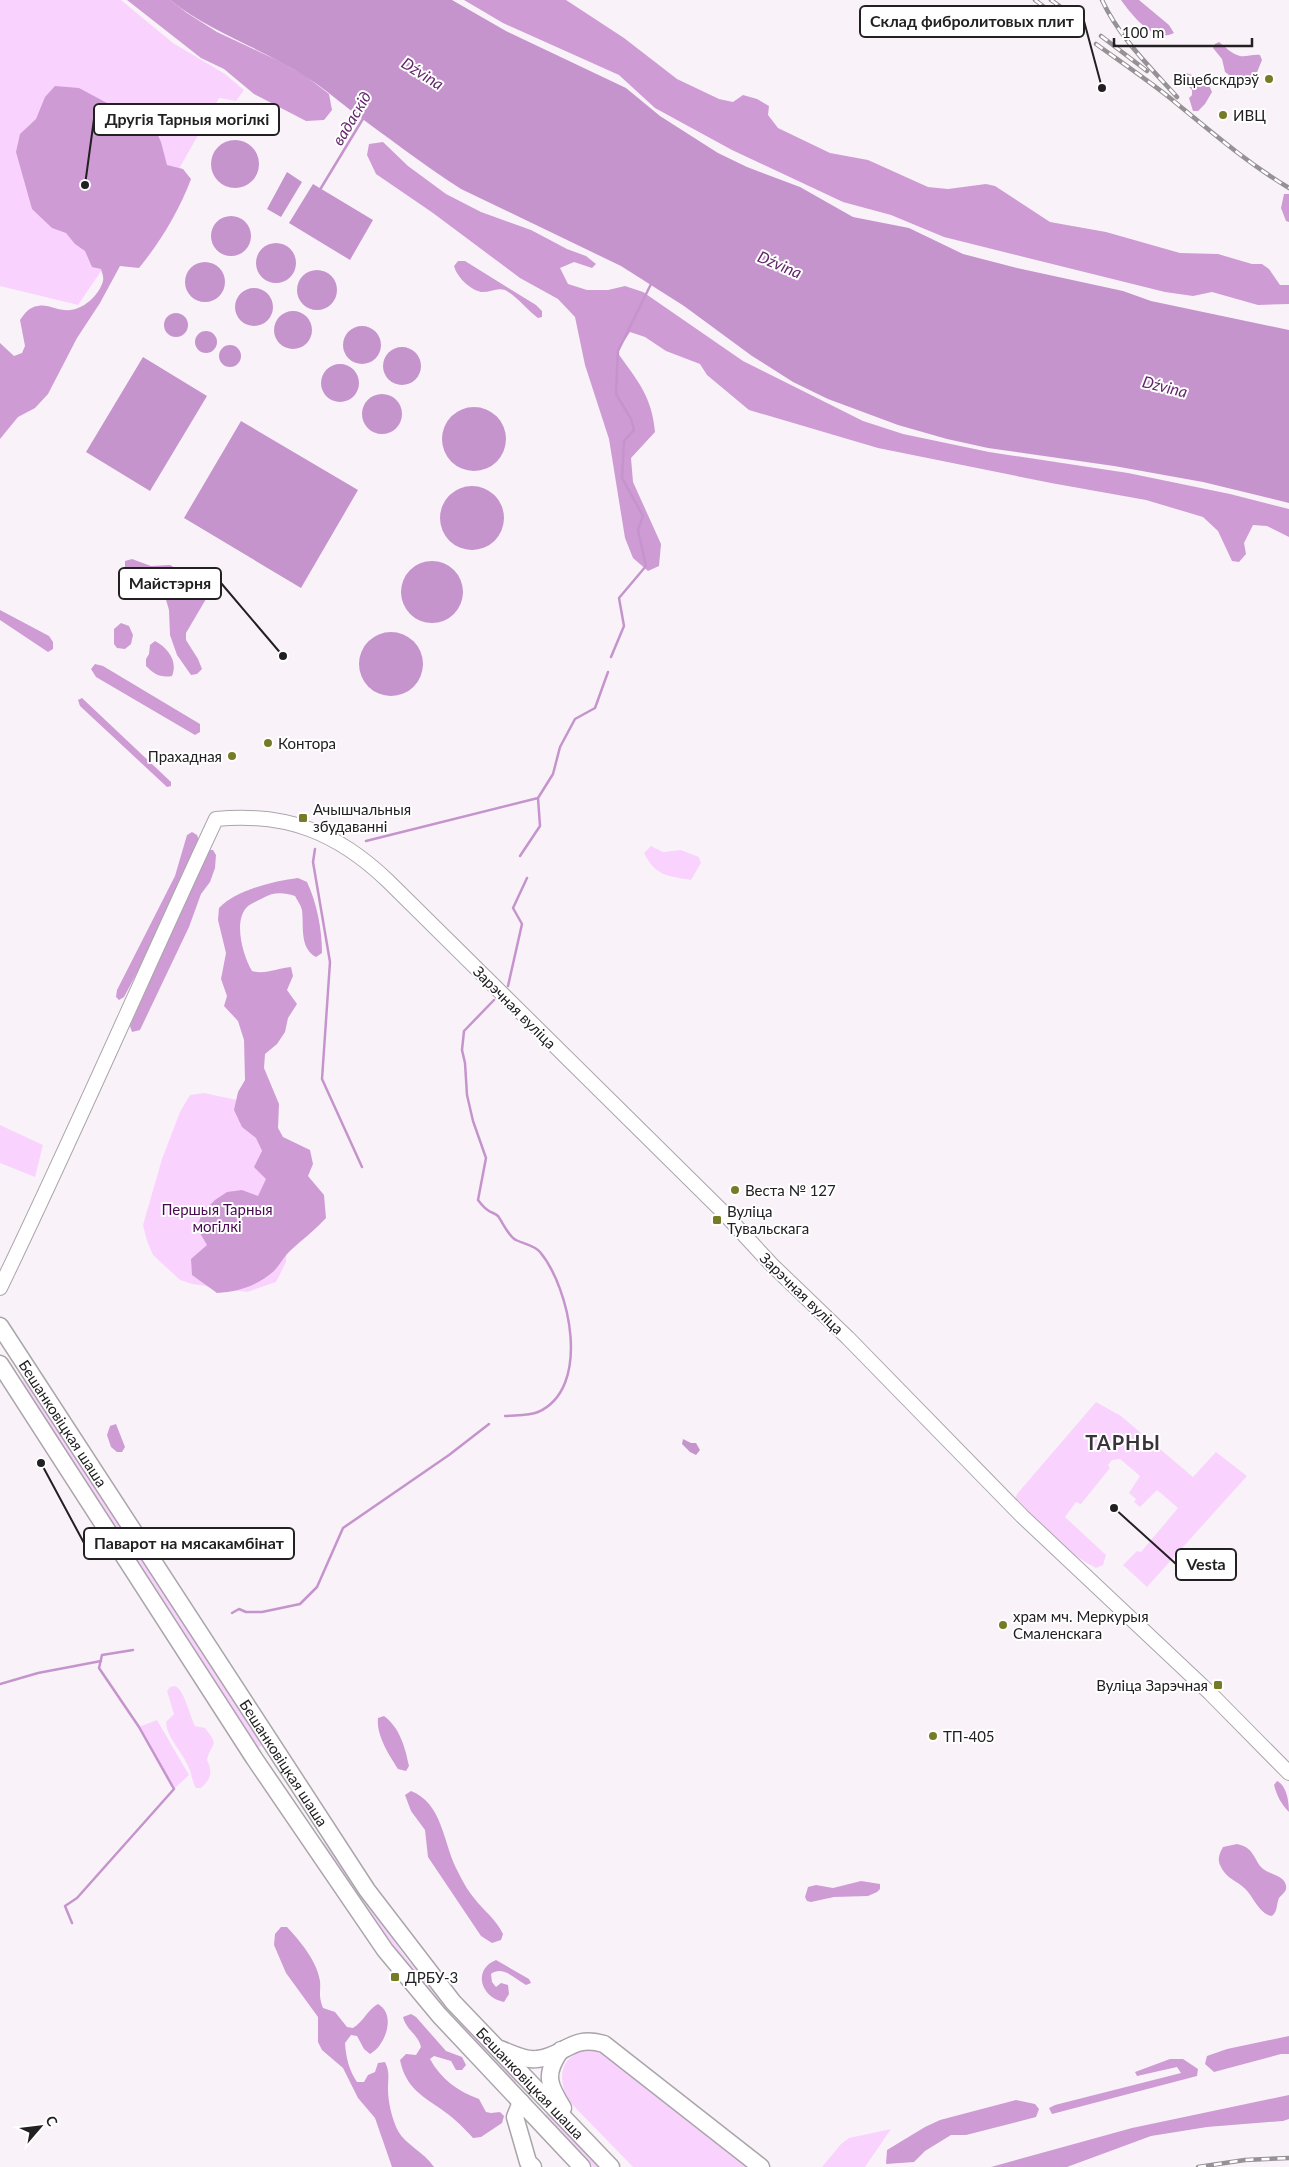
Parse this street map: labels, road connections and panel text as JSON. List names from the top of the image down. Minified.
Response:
{"streets":{"main road":["Бешанковіцкая шаша"],"street":["Зарэчная вуліца"]},"districts":["ТАРНЫ"],"water":["Dźvina","вадаскід"],"parks":["Першыя Тарныя могілкі"],"places":{"other":["Віцебскдрэў","Склад фибролитовых плит","ИВЦ","Другія Тарныя могілкі","Майстэрня","Контора","Прахадная","Веста № 127","Паварот на мясакамбінат","Vesta","храм мч. Меркурыя Смаленскага","ТП-405"],"transit":["Ачышчальныя збудаванні","Вуліца Тувальскага","Вуліца Зарэчная","ДРБУ-3"]},"scale_bar":"100 m","north":"top right"}
